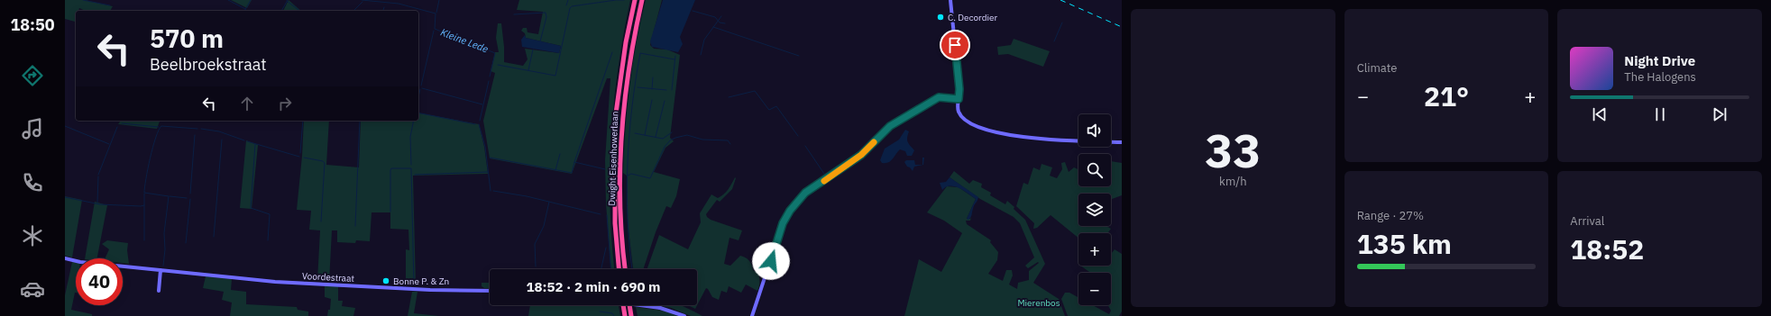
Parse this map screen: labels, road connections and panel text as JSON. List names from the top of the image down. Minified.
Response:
{"streets":{"highway":["Dwight Eisenhowerlaan"],"street":["Voordestraat"]},"water":["Kleine Lede"],"parks":["Mierenbos"],"places":["C. Decordier","Bonne P. & Zn"],"page":{"tabs":"18:50","tile":[["33","km/h"],"Climate",["Range · 27%","135 km"],["Arrival","18:52"]],"turn":["570 m","Beelbroekstraat"],"song":["Night Drive","The Halogens"],"heat":["−","21°","+"],"map_buttons":["+","−"],"limit":"40","trip":"18:52 · 2 min · 690 m"}}
